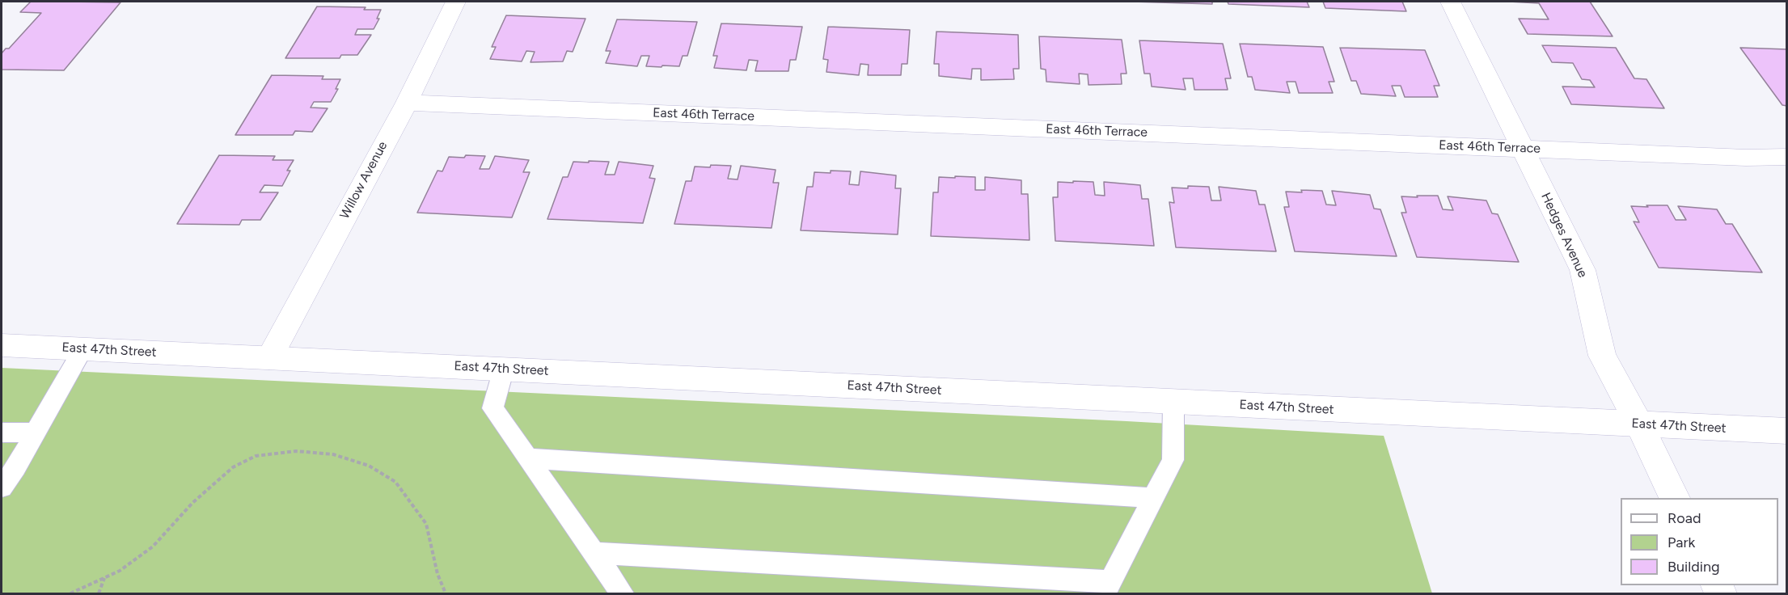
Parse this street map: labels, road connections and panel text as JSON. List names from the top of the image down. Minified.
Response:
{"streets":{"street":["East 46th Terrace","Willow Avenue","Hedges Avenue","East 47th Street"]},"crossings":[["East 46th Terrace","Willow Avenue"],["East 46th Terrace","Hedges Avenue"],["Willow Avenue","East 47th Street"],["Hedges Avenue","East 47th Street"]],"legend":["Road","Park","Building"]}
